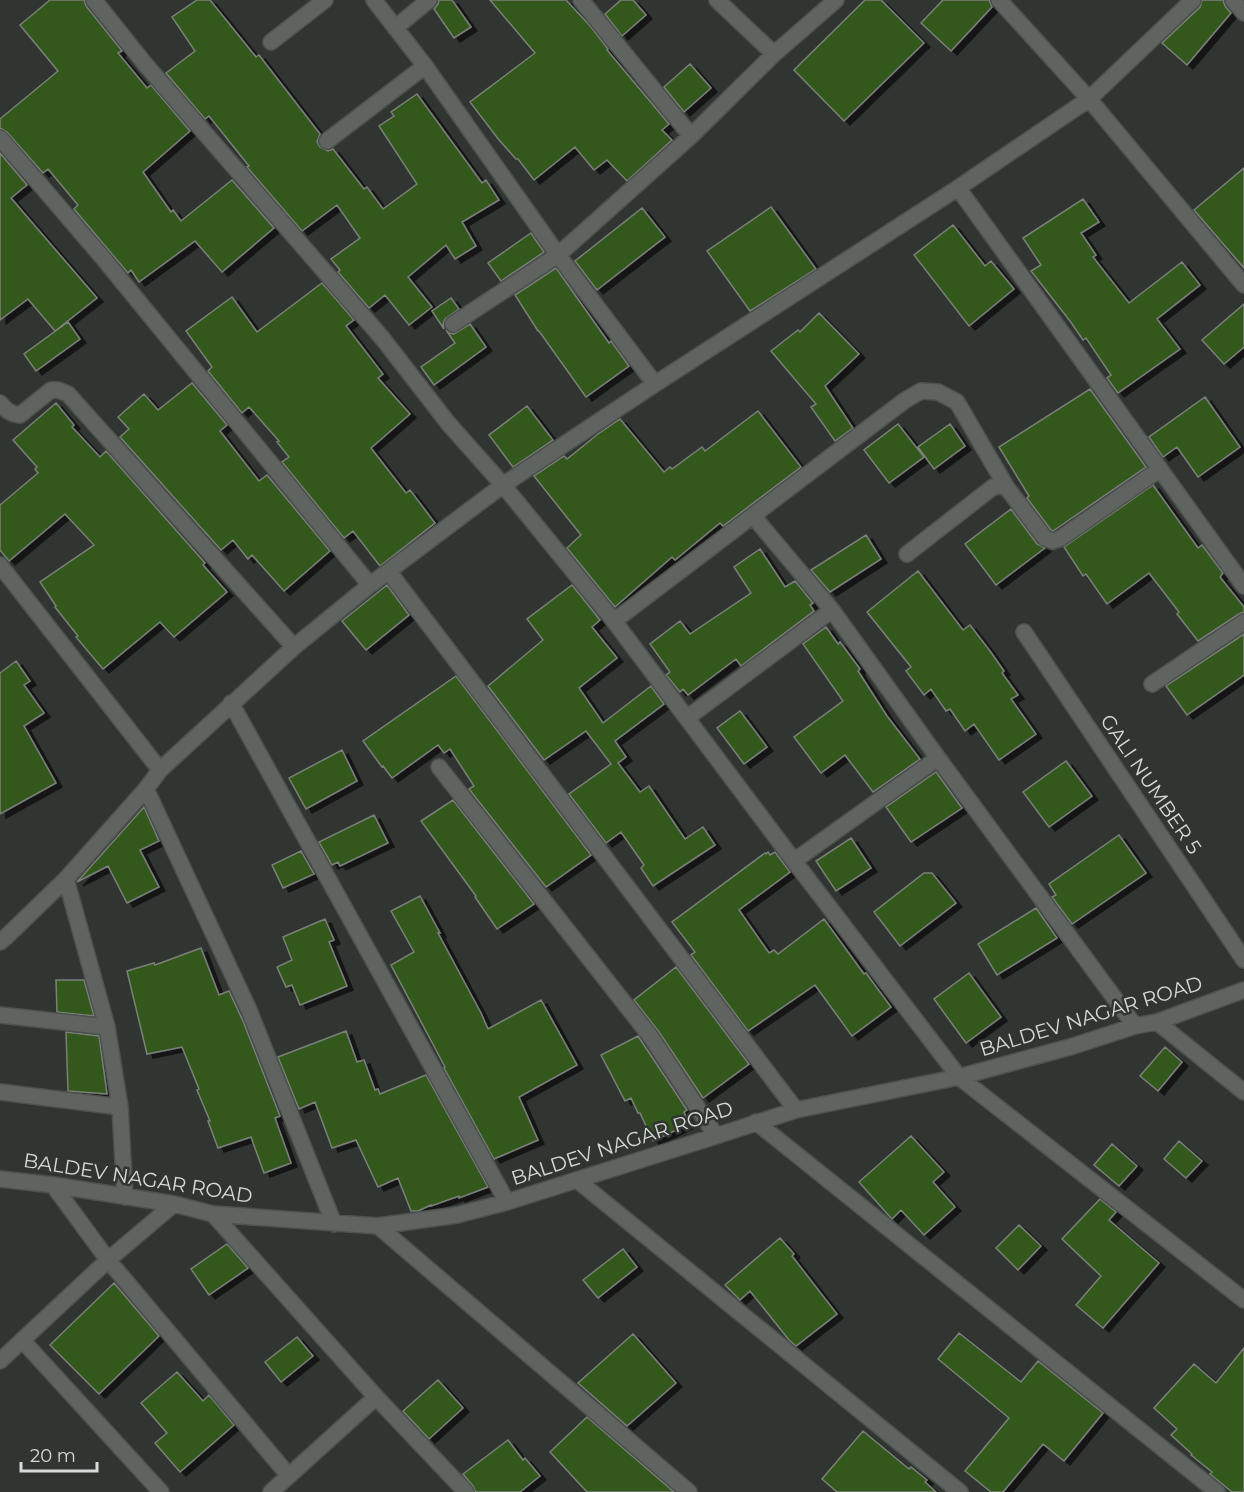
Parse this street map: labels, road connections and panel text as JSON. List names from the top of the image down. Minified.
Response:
{"streets":{"street":["GALI NUMBER 5","BALDEV NAGAR ROAD"]},"scale_bar":"20 m"}
